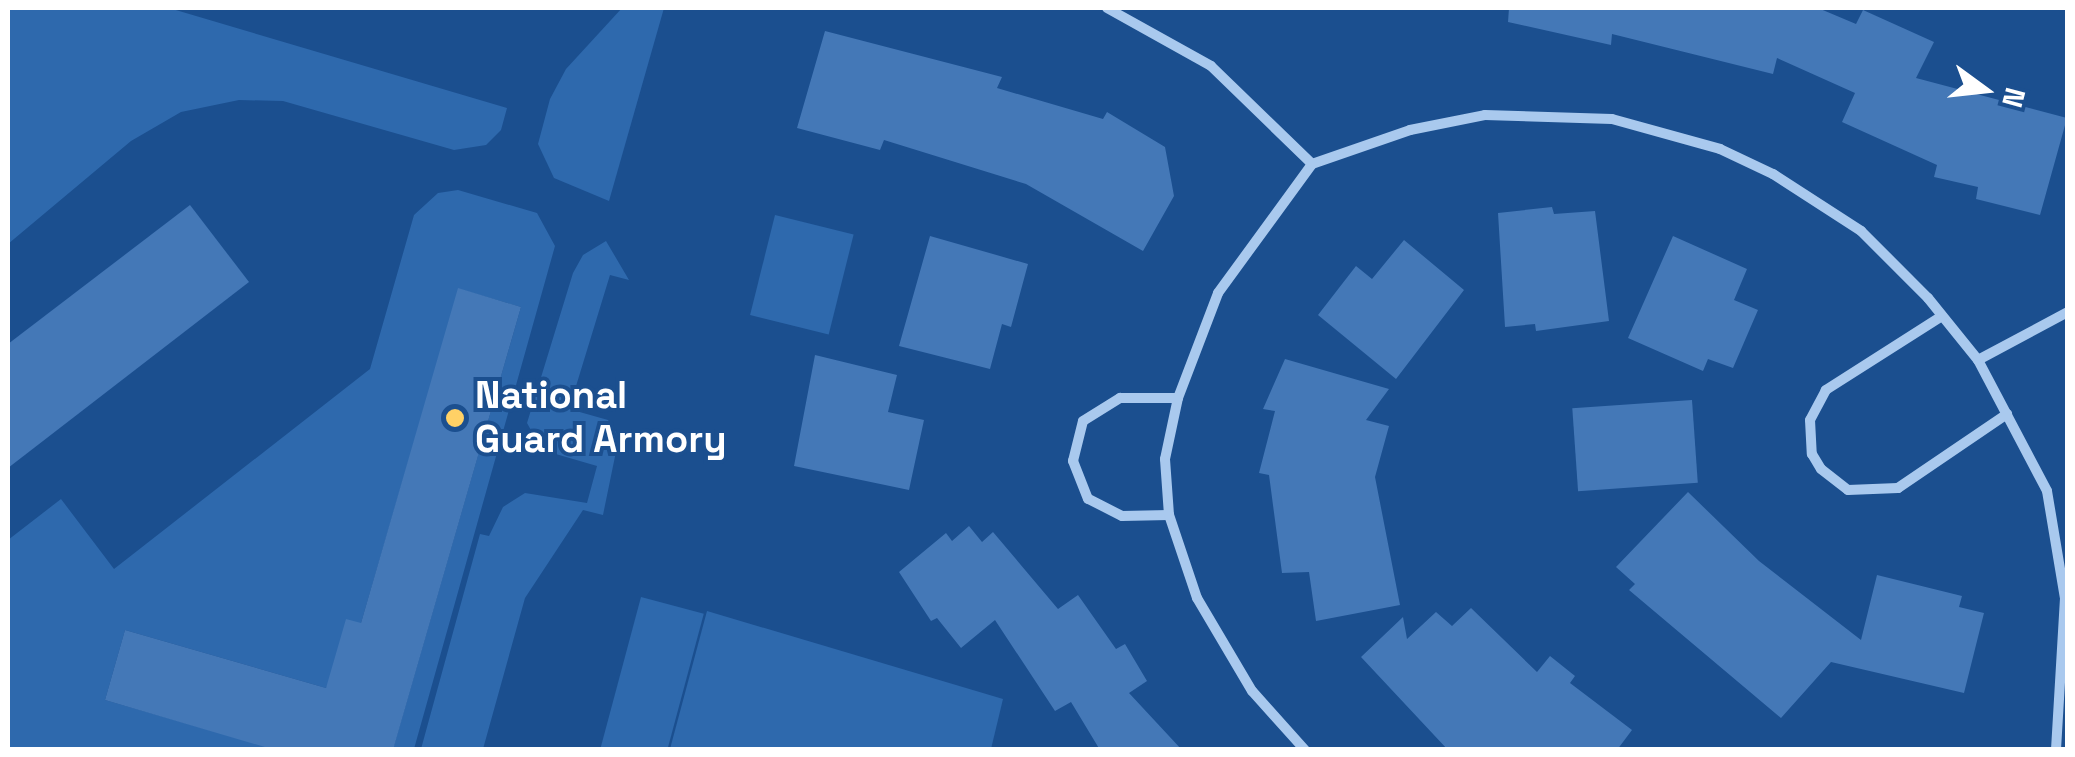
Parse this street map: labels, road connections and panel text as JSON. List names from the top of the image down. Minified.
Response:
{"places":["National Guard Armory"],"north":"right"}
